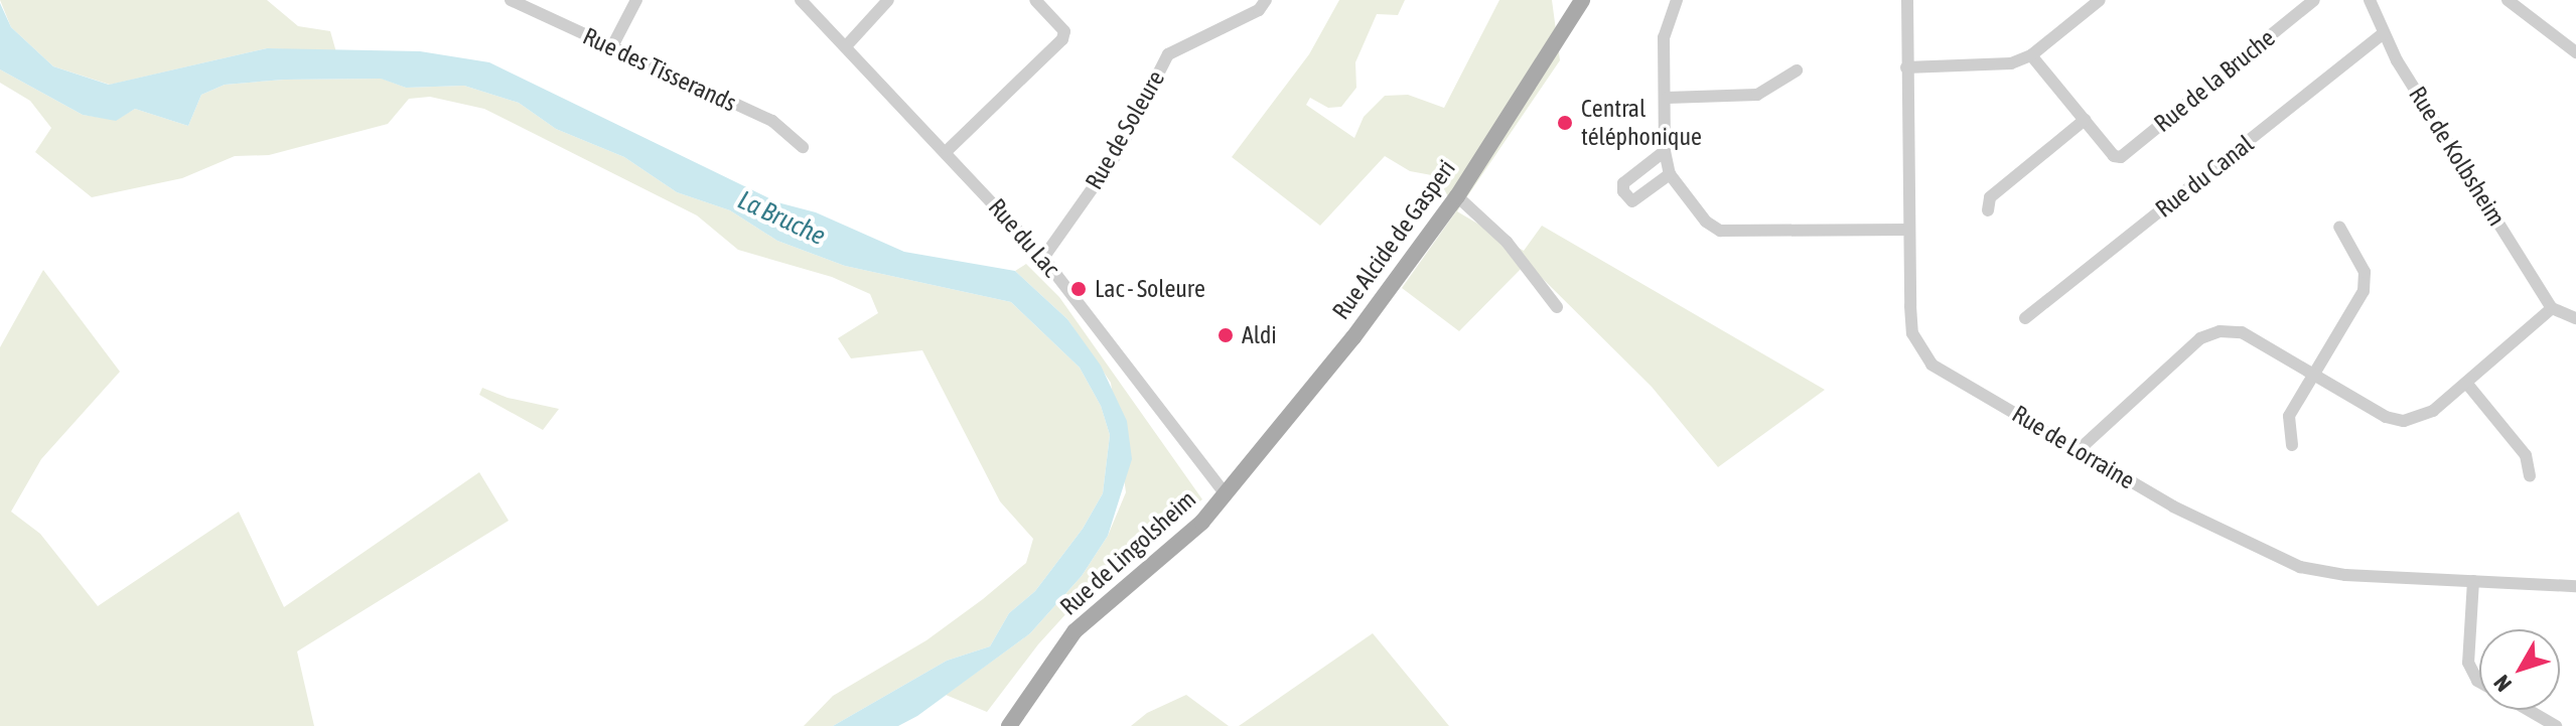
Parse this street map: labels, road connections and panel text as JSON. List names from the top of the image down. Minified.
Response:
{"streets":{"main road":["Rue Alcide de Gasperi","Rue de Lingolsheim"],"street":["Rue des Tisserands","Rue de la Bruche","Rue de Soleure","Rue de Kolbsheim","Rue du Canal","Rue du Lac","Rue de Lorraine"]},"crossings":[["Rue de Soleure","Rue du Lac"],["Rue de Kolbsheim","Rue du Canal"],["Rue du Lac","Rue Alcide de Gasperi"],["Rue du Lac","Rue de Lingolsheim"],["Rue Alcide de Gasperi","Rue de Lingolsheim"]],"water":["La Bruche"],"places":["Central téléphonique","Lac - Soleure","Aldi"],"north":"bottom left"}
